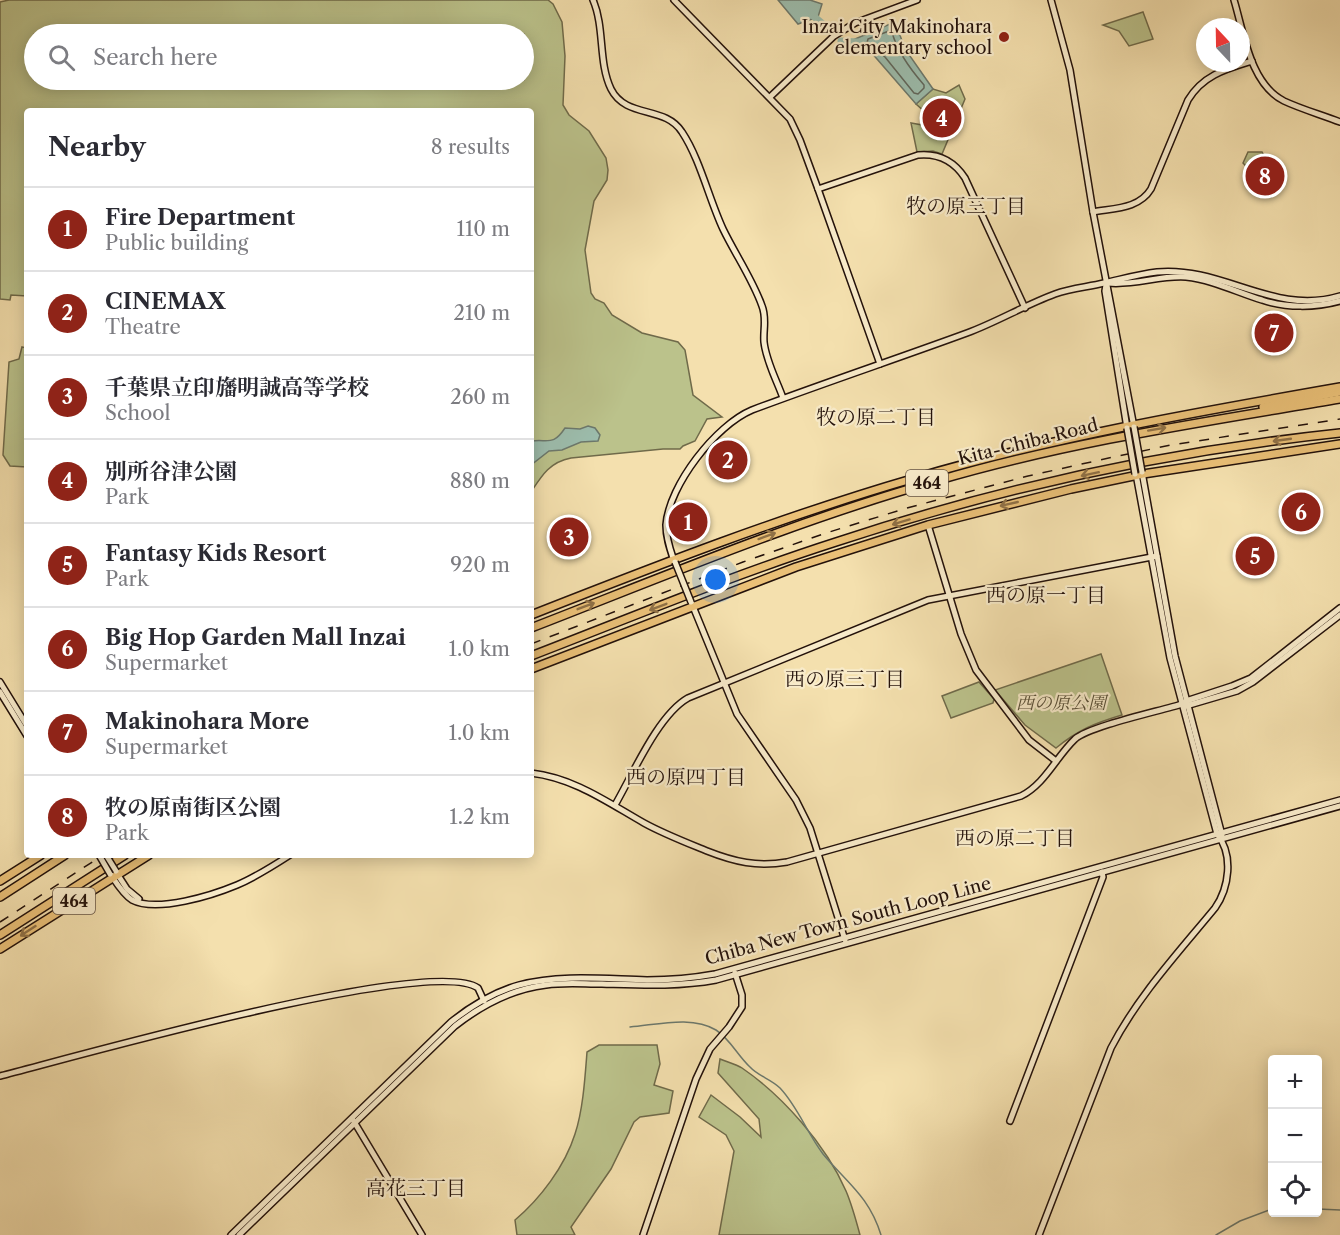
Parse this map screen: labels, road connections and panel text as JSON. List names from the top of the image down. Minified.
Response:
{"streets":{"highway":["Kita-Chiba Road","464"],"street":["Chiba New Town South Loop Line"]},"districts":["牧の原三丁目","牧の原二丁目","西の原一丁目","西の原三丁目","西の原四丁目","西の原二丁目","高花三丁目"],"parks":["西の原公園"],"places":["Inzai City Makinohara elementary school"],"north":"top","page":{"search":"Search here","pins":["4","8","7","2","6","1","3","5"],"heading":["Nearby","8 results"],"list":[{"mark":"1","name":"Fire Department","note":"Public building","value":"110 m"},{"mark":"2","name":"CINEMAX","note":"Theatre","value":"210 m"},{"mark":"3","name":"千葉県立印旛明誠高等学校","note":"School","value":"260 m"},{"mark":"4","name":"別所谷津公園","note":"Park","value":"880 m"},{"mark":"5","name":"Fantasy Kids Resort","note":"Park","value":"920 m"},{"mark":"6","name":"Big Hop Garden Mall Inzai","note":"Supermarket","value":"1.0 km"},{"mark":"7","name":"Makinohara More","note":"Supermarket","value":"1.0 km"},{"mark":"8","name":"牧の原南街区公園","note":"Park","value":"1.2 km"}],"map_buttons":["+","−"]}}
